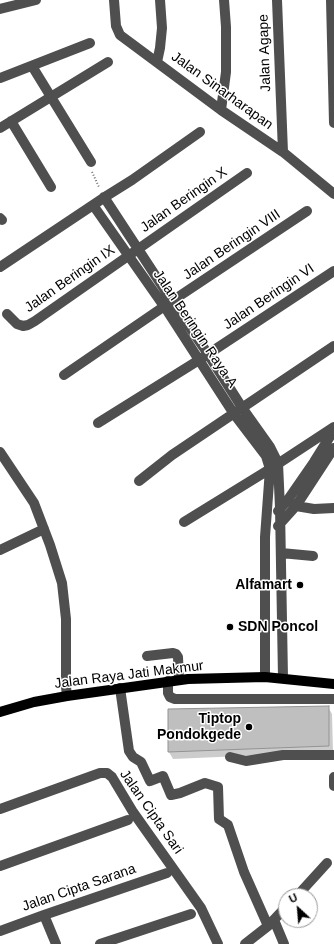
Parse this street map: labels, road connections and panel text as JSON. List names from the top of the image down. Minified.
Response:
{"streets":{"main road":["Jalan Raya Jati Makmur"],"street":["Jalan Agape","Jalan Sinarharapan","Jalan Beringin X","Jalan Beringin VIII","Jalan Beringin IX","Jalan Beringin VI","Jalan Beringin Raya A","Jalan Cipta Sari","Jalan Cipta Sarana"]},"crossings":[["Jalan Agape","Jalan Sinarharapan"],["Jalan Beringin X","Jalan Beringin IX"],["Jalan Beringin X","Jalan Beringin Raya A"],["Jalan Beringin VIII","Jalan Beringin Raya A"],["Jalan Beringin IX","Jalan Beringin Raya A"],["Jalan Beringin VI","Jalan Beringin Raya A"]],"places":["Alfamart","SDN Poncol","Tiptop Pondokgede"],"north":"top left"}
